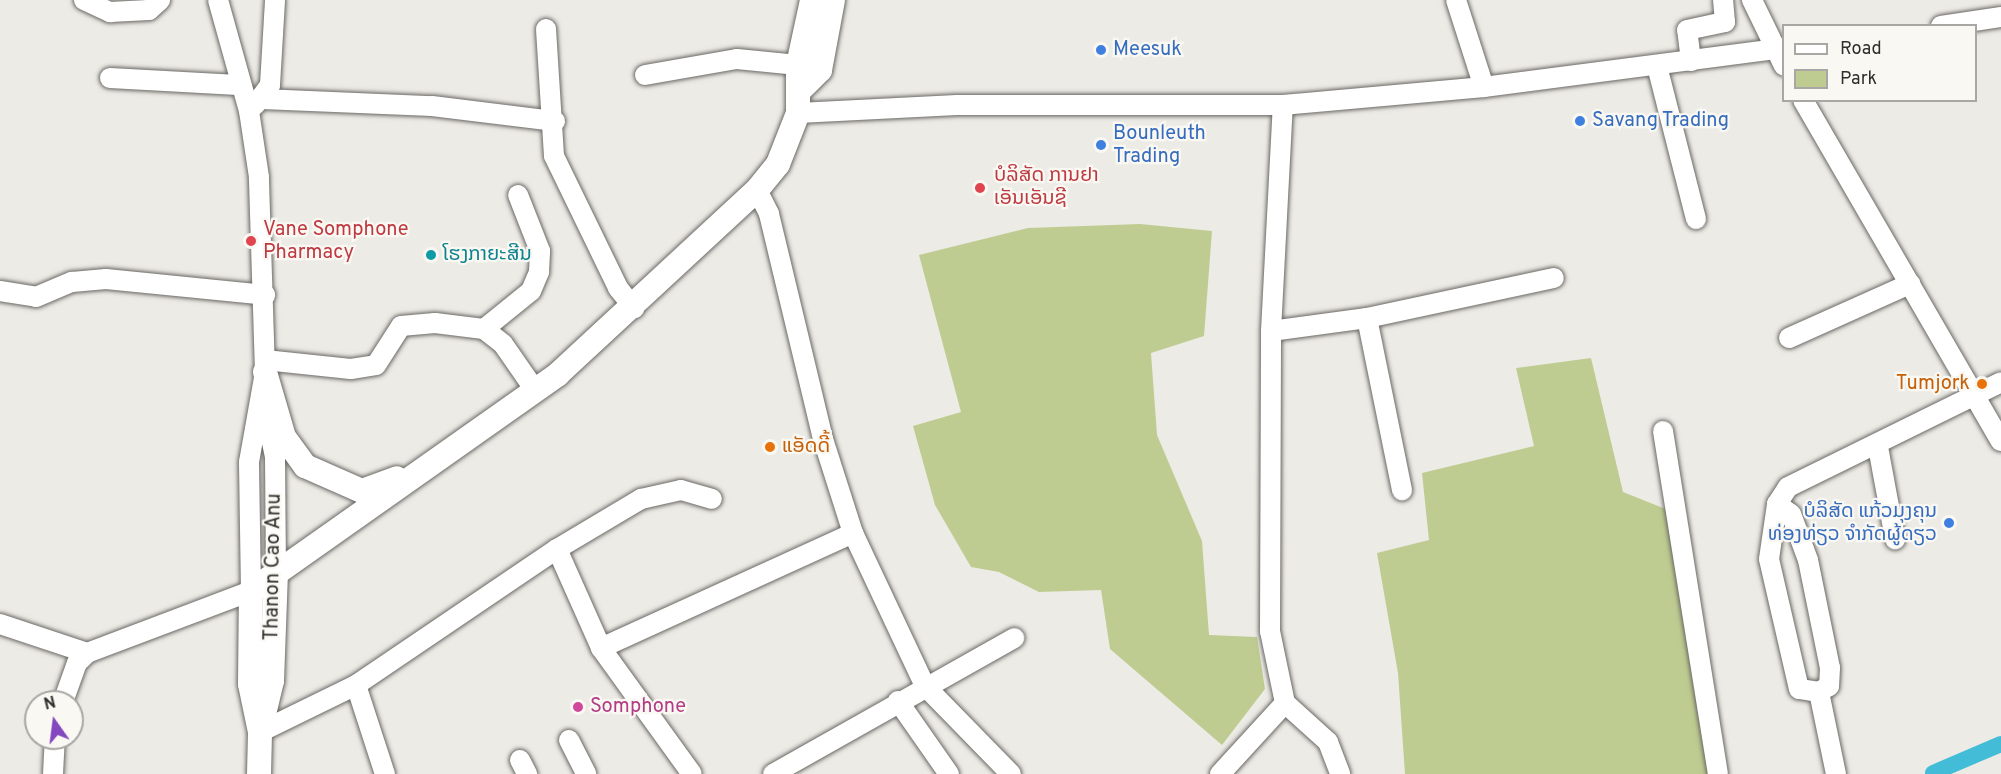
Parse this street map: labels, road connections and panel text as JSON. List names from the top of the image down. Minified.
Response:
{"streets":{"main road":["Thanon Cao Anu"]},"places":["Meesuk","Savang Trading","Bounleuth Trading","ບໍລິສັດ ການຢາ ເອັນເອັນຊີ","Vane Somphone Pharmacy","ໂຮງກາຍະສີນ","Tumjork","ແອັດດີ້","ບໍລິສັດ ແກ້ວມຸງຄຸນ ທ່ອງທ່ຽວ ຈຳກັດຜູ້ດຽວ","Somphone"],"legend":["Road","Park"],"north":"top"}
